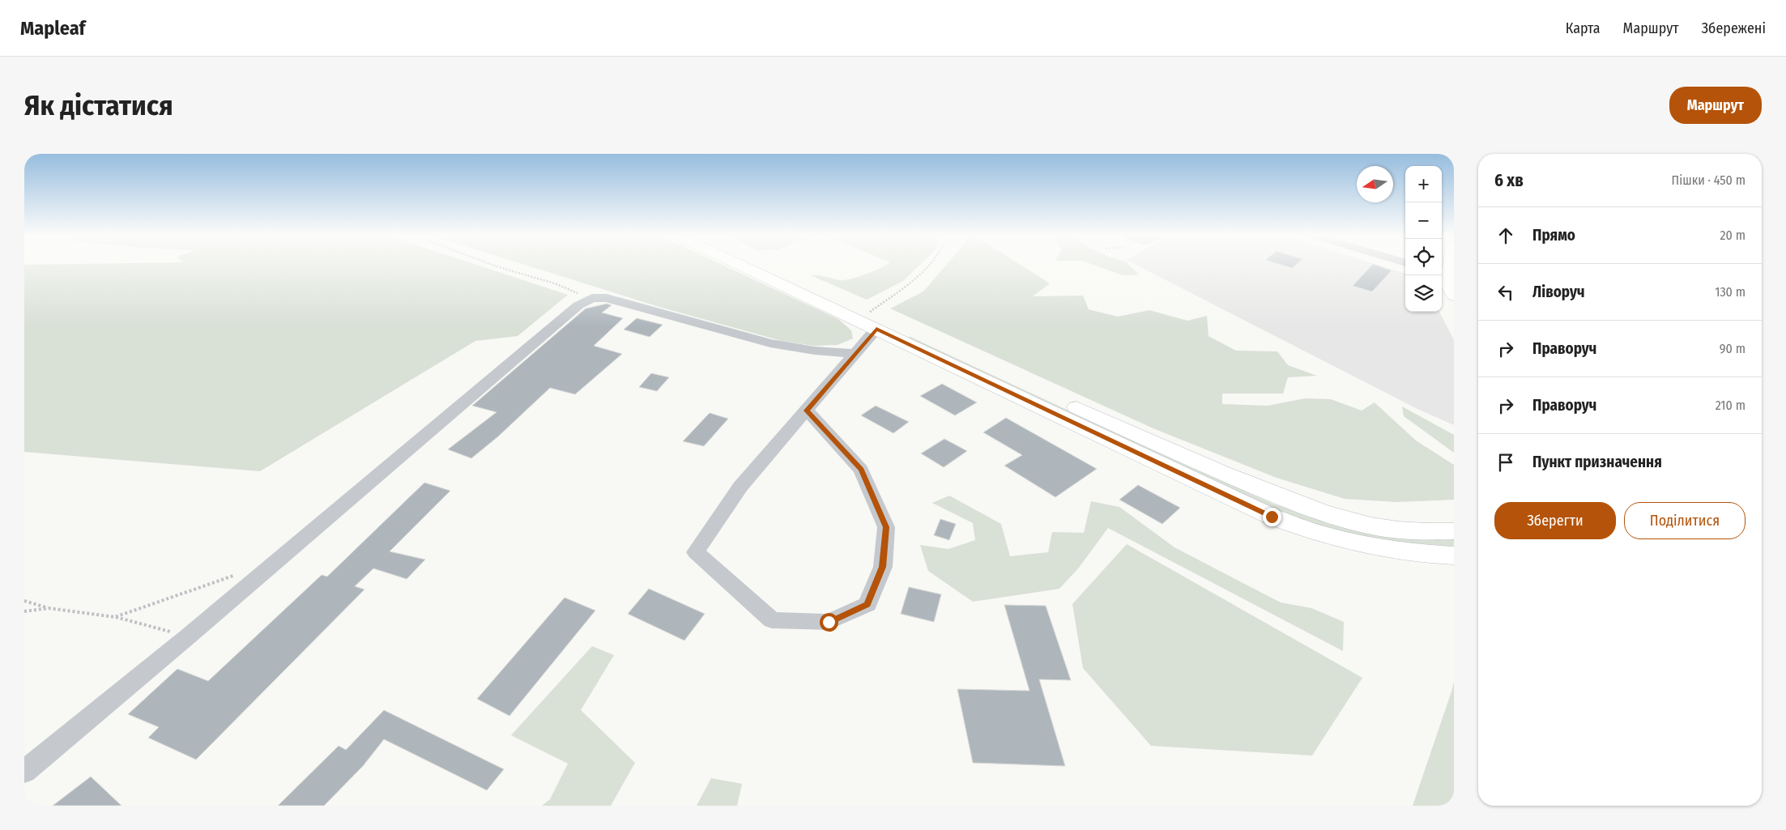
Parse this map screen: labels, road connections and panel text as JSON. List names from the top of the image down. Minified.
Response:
{"north":"left","page":{"header":"Mapleaf","nav":["Карта","Маршрут","Збережені"],"buttons":["Маршрут",["Зберегти","Поділитися"]],"title":"Як дістатися","heading":["6 хв","Пішки · 450 m"],"map_buttons":["+","−"],"list":[["Прямо","20 m"],["Ліворуч","130 m"],["Праворуч","90 m"],["Праворуч","210 m"],"Пункт призначення"]}}
